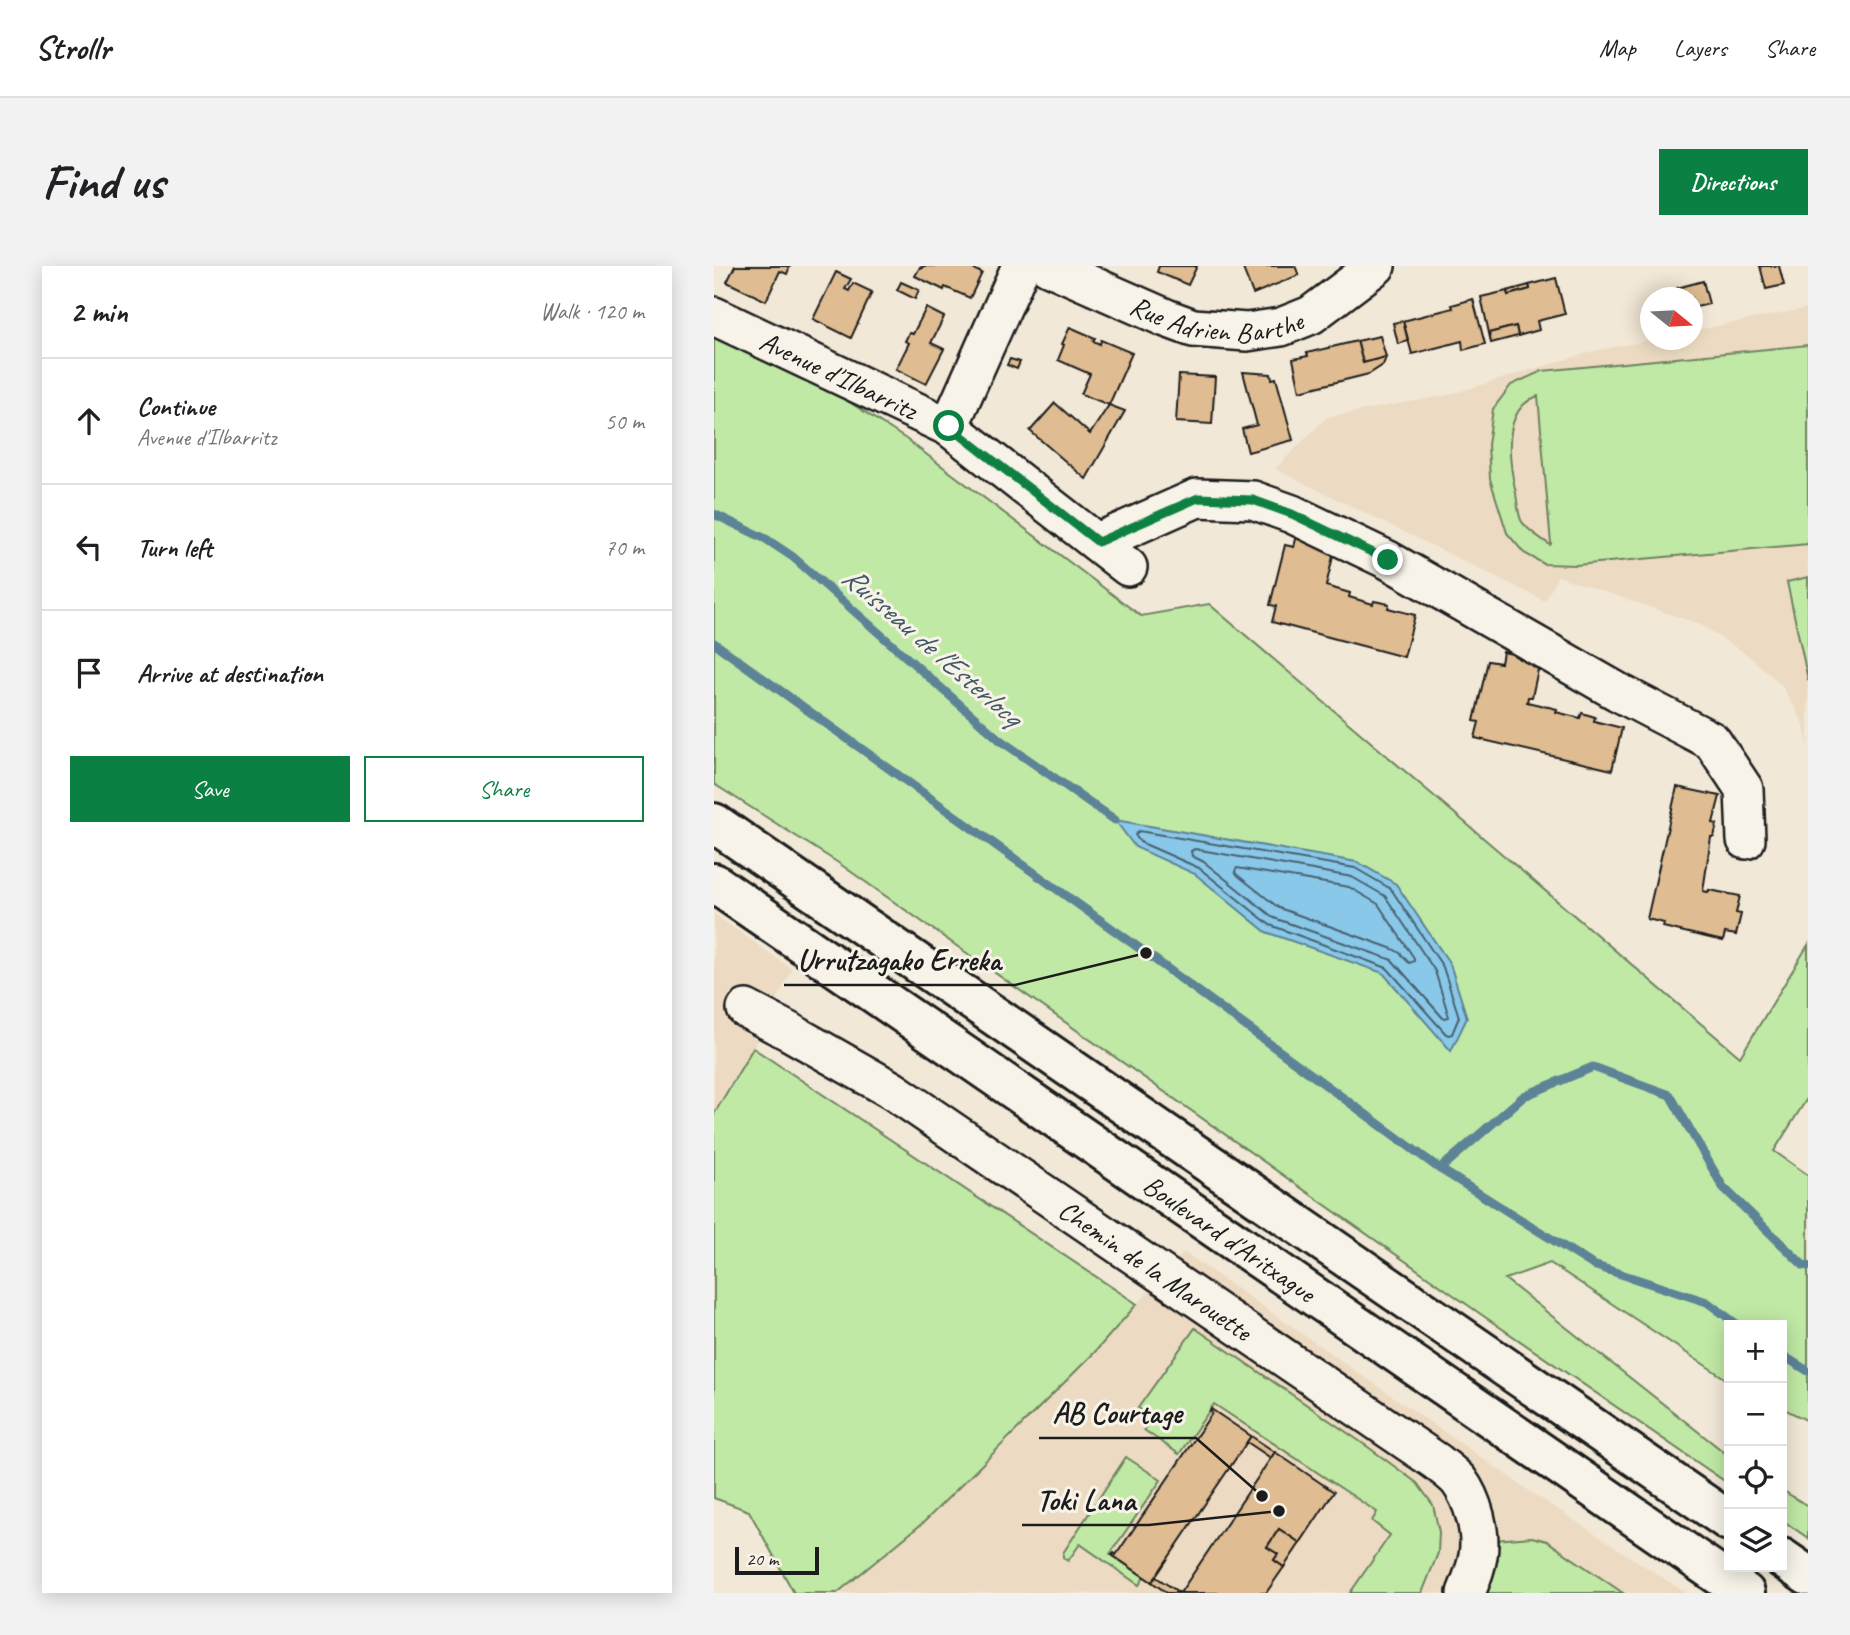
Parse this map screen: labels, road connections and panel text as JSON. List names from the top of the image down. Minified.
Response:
{"streets":{"main road":["Boulevard d'Aritxague"],"street":["Rue Adrien Barthe","Avenue d'Ilbarritz","Chemin de la Marouette"]},"water":["Ruisseau de l'Esterlocq"],"places":["Urrutzagako Erreka","AB Courtage","Toki Lana"],"scale_bar":"20 m","north":"right","page":{"header":"Strollr","nav":["Map","Layers","Share"],"buttons":["Directions",["Save","Share"]],"title":"Find us","heading":["2 min","Walk · 120 m"],"list":[["Continue","Avenue d'Ilbarritz","50 m"],["Turn left","70 m"],"Arrive at destination"],"map_buttons":["+","−"],"scale":"20 m"}}
